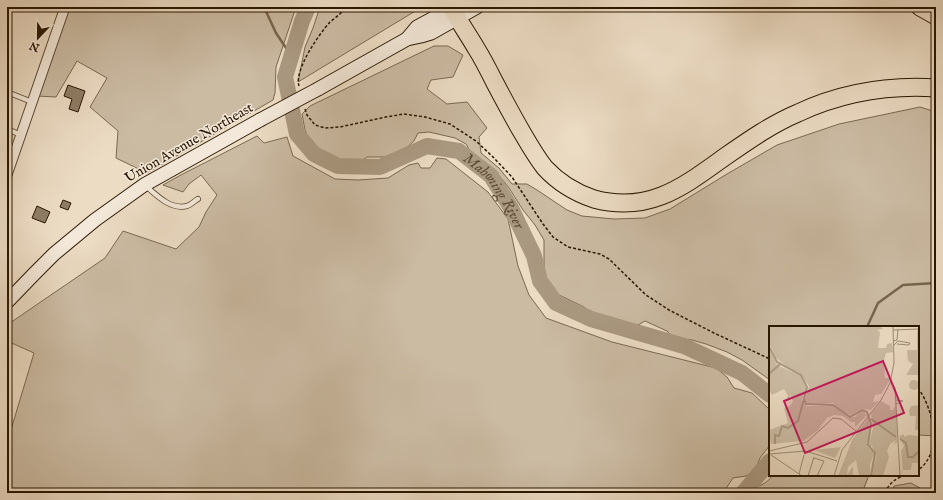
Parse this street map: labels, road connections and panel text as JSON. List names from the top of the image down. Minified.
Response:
{"streets":{"main road":["Union Avenue Northeast"]},"water":["Mahoning River"],"north":"bottom"}
